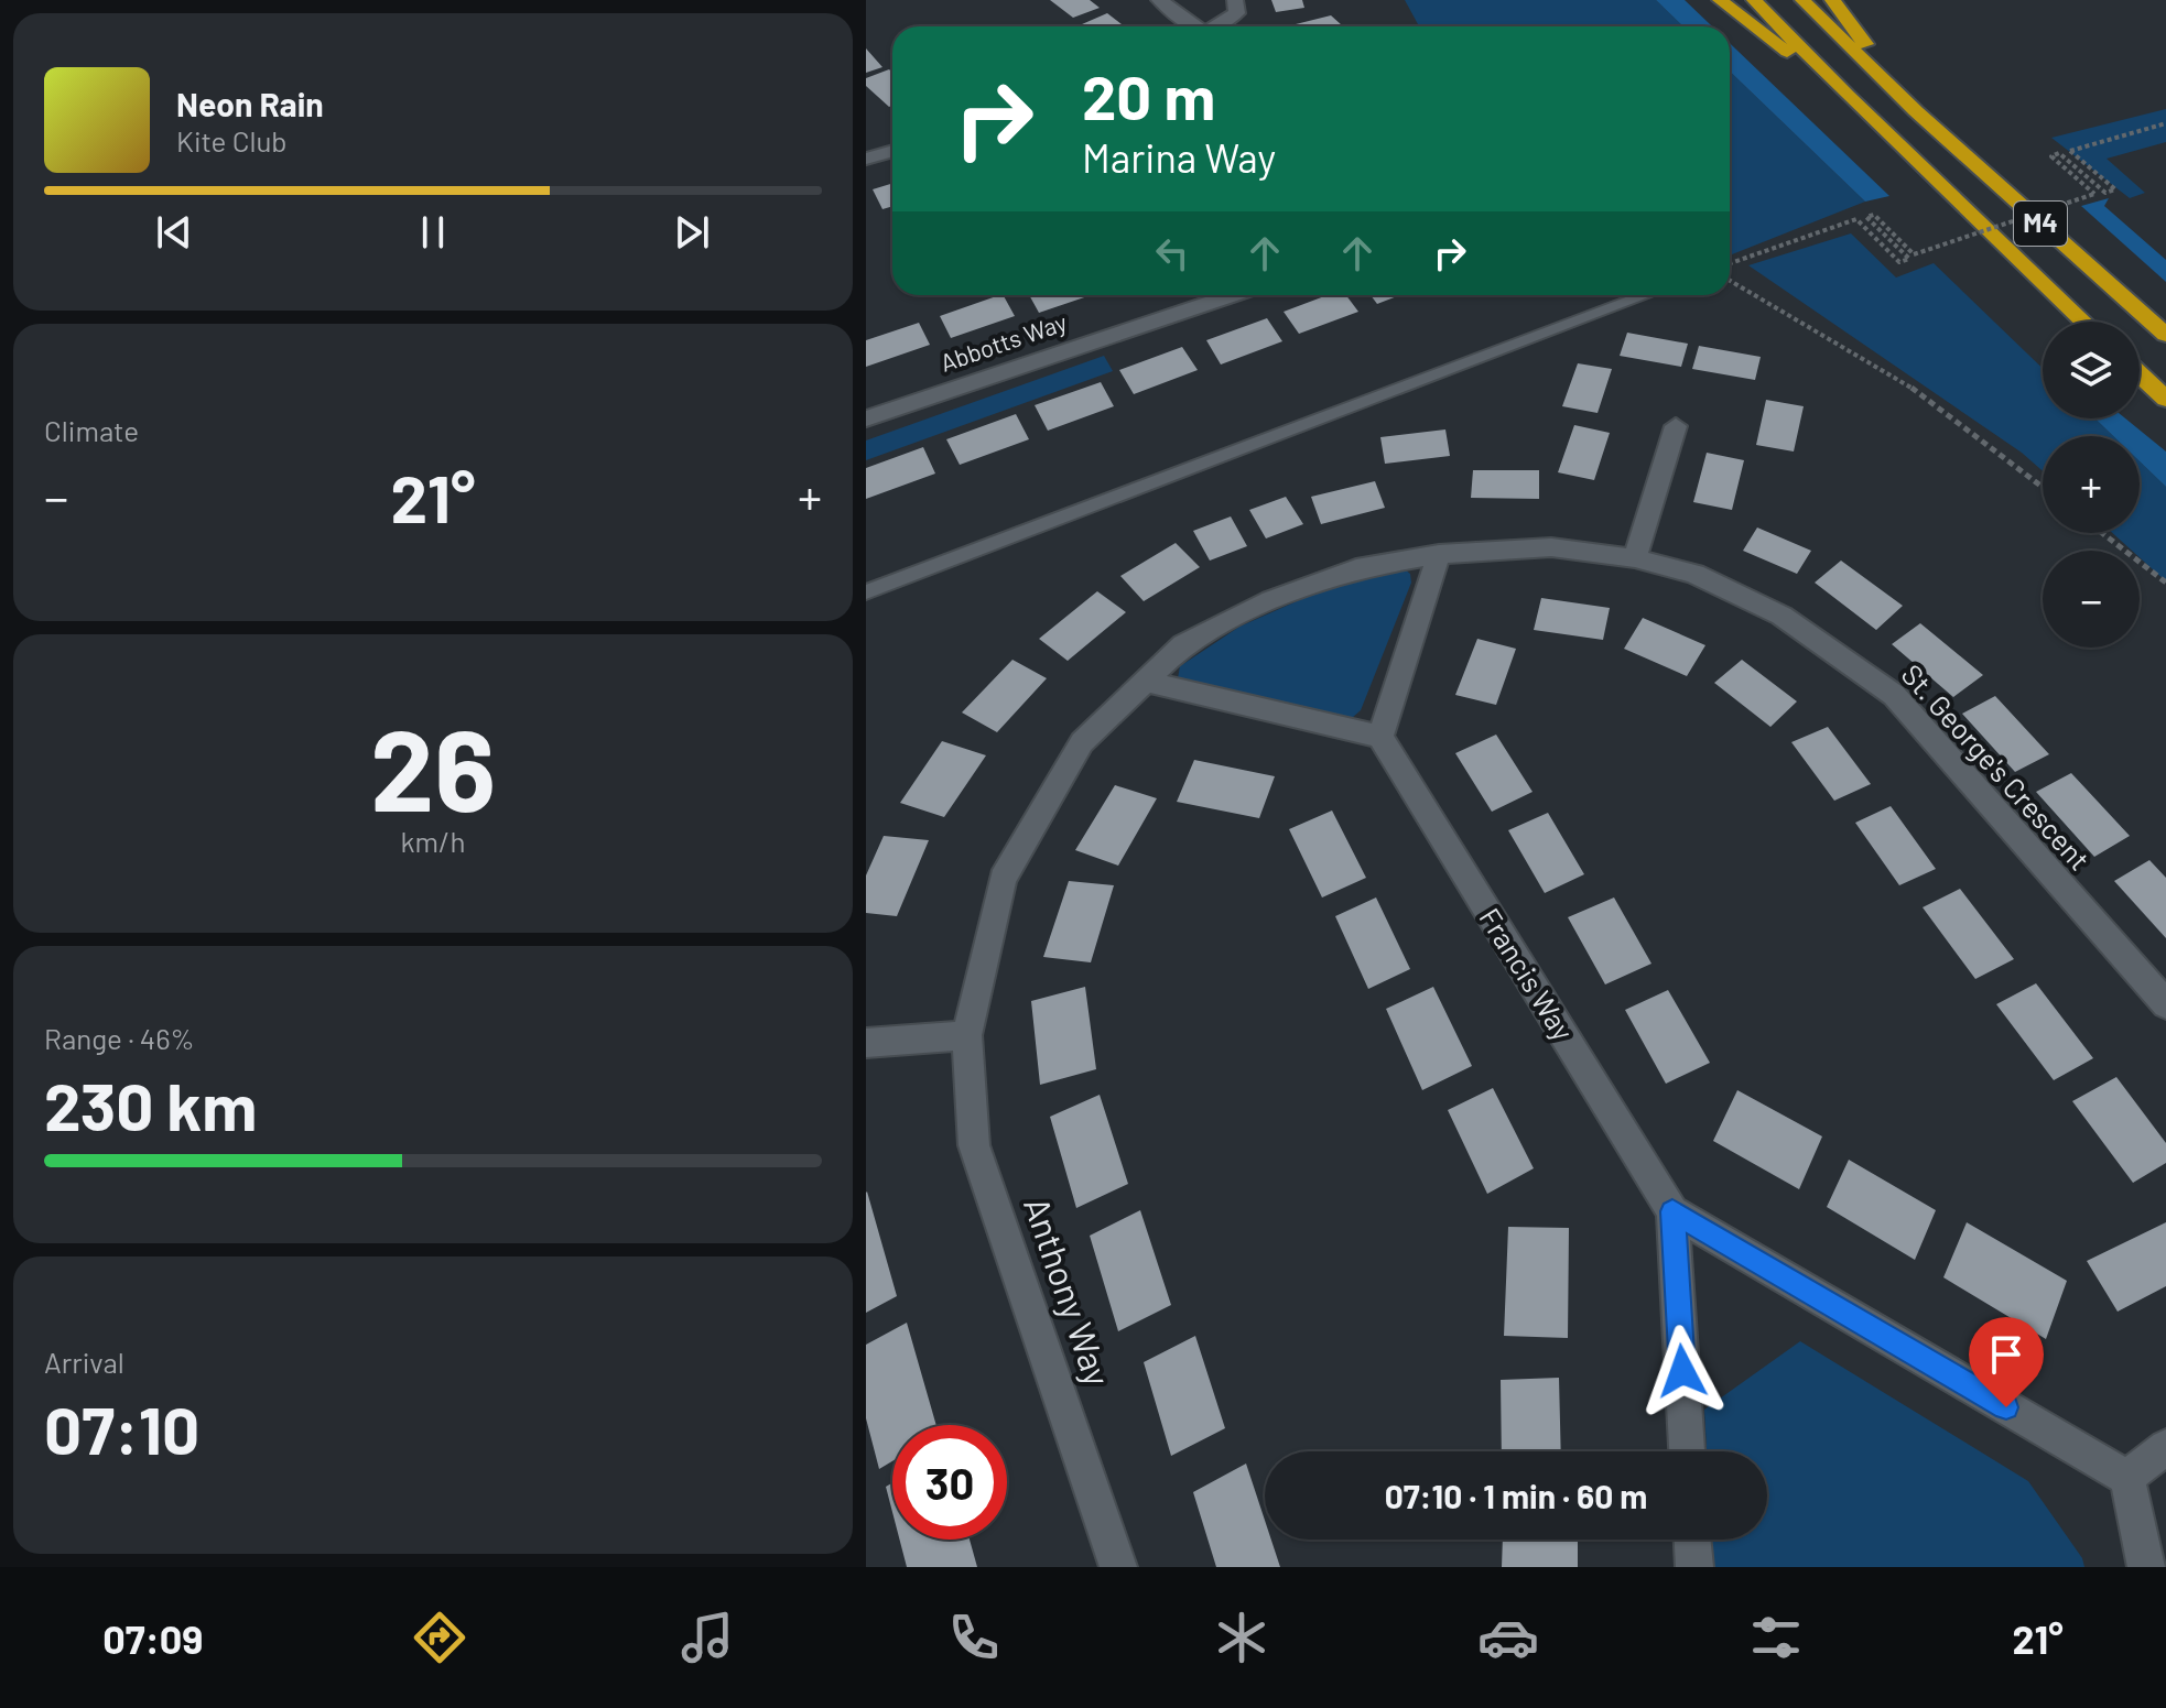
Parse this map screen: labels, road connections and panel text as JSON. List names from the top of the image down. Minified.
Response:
{"streets":{"highway":["M4"],"street":["Abbotts Way","St. George's Crescent","Francis Way","Anthony Way"]},"crossings":[["St. George's Crescent","Anthony Way"]],"page":{"turn":["20 m","Marina Way"],"song":["Neon Rain","Kite Club"],"map_buttons":["+","−"],"tile":["Climate",["26","km/h"],["Range · 46%","230 km"],["Arrival","07:10"]],"heat":["−","21°","+"],"limit":"30","trip":"07:10 · 1 min · 60 m","tabs":["07:09","21°"]}}
